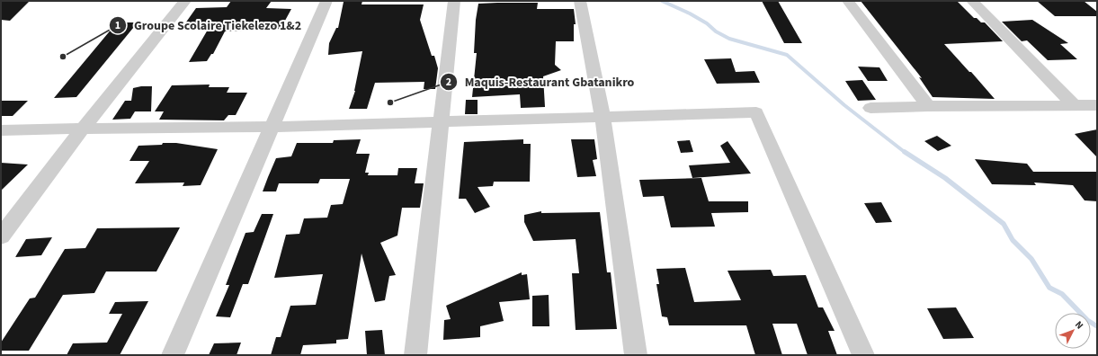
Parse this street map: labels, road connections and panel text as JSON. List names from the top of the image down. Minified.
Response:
{"places":["Groupe Scolaire Tiekelezo 1&2","Maquis-Restaurant Gbatanikro"],"north":"top right"}
